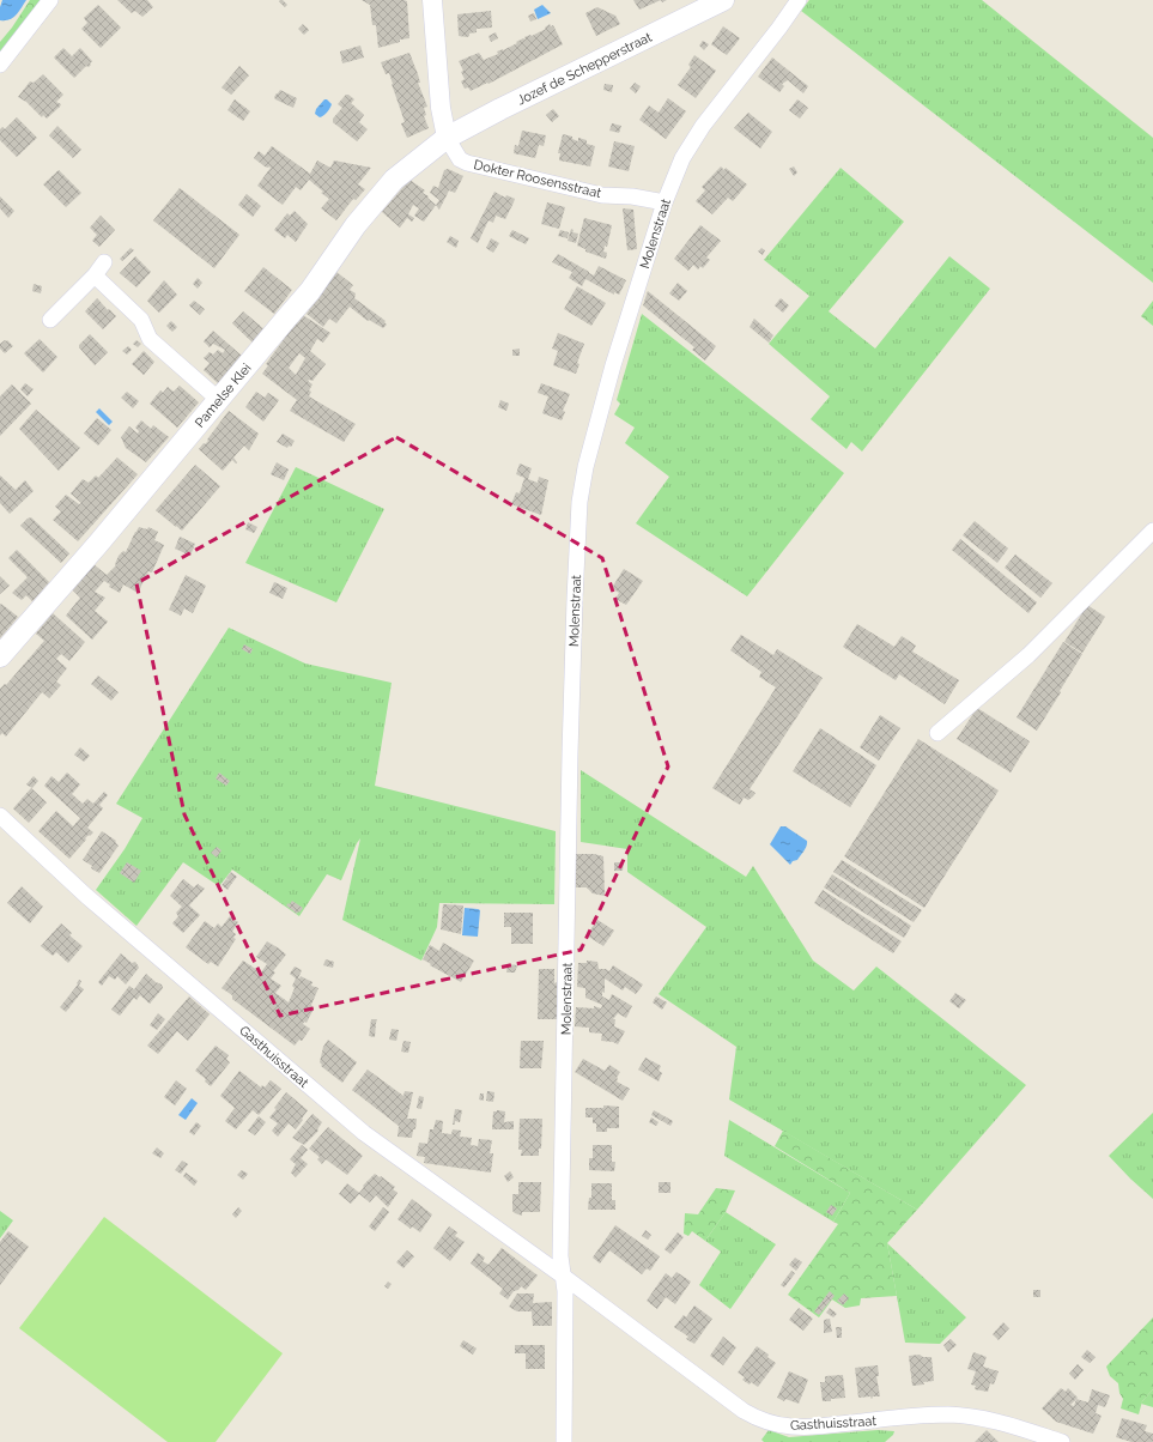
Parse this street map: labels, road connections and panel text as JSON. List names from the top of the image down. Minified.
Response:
{"streets":{"main road":["Jozef de Schepperstraat","Pamelse Klei"],"street":["Dokter Roosensstraat","Molenstraat","Gasthuisstraat"]},"crossings":[["Jozef de Schepperstraat","Dokter Roosensstraat"],["Jozef de Schepperstraat","Pamelse Klei"],["Dokter Roosensstraat","Molenstraat"],["Dokter Roosensstraat","Pamelse Klei"],["Molenstraat","Gasthuisstraat"]]}
